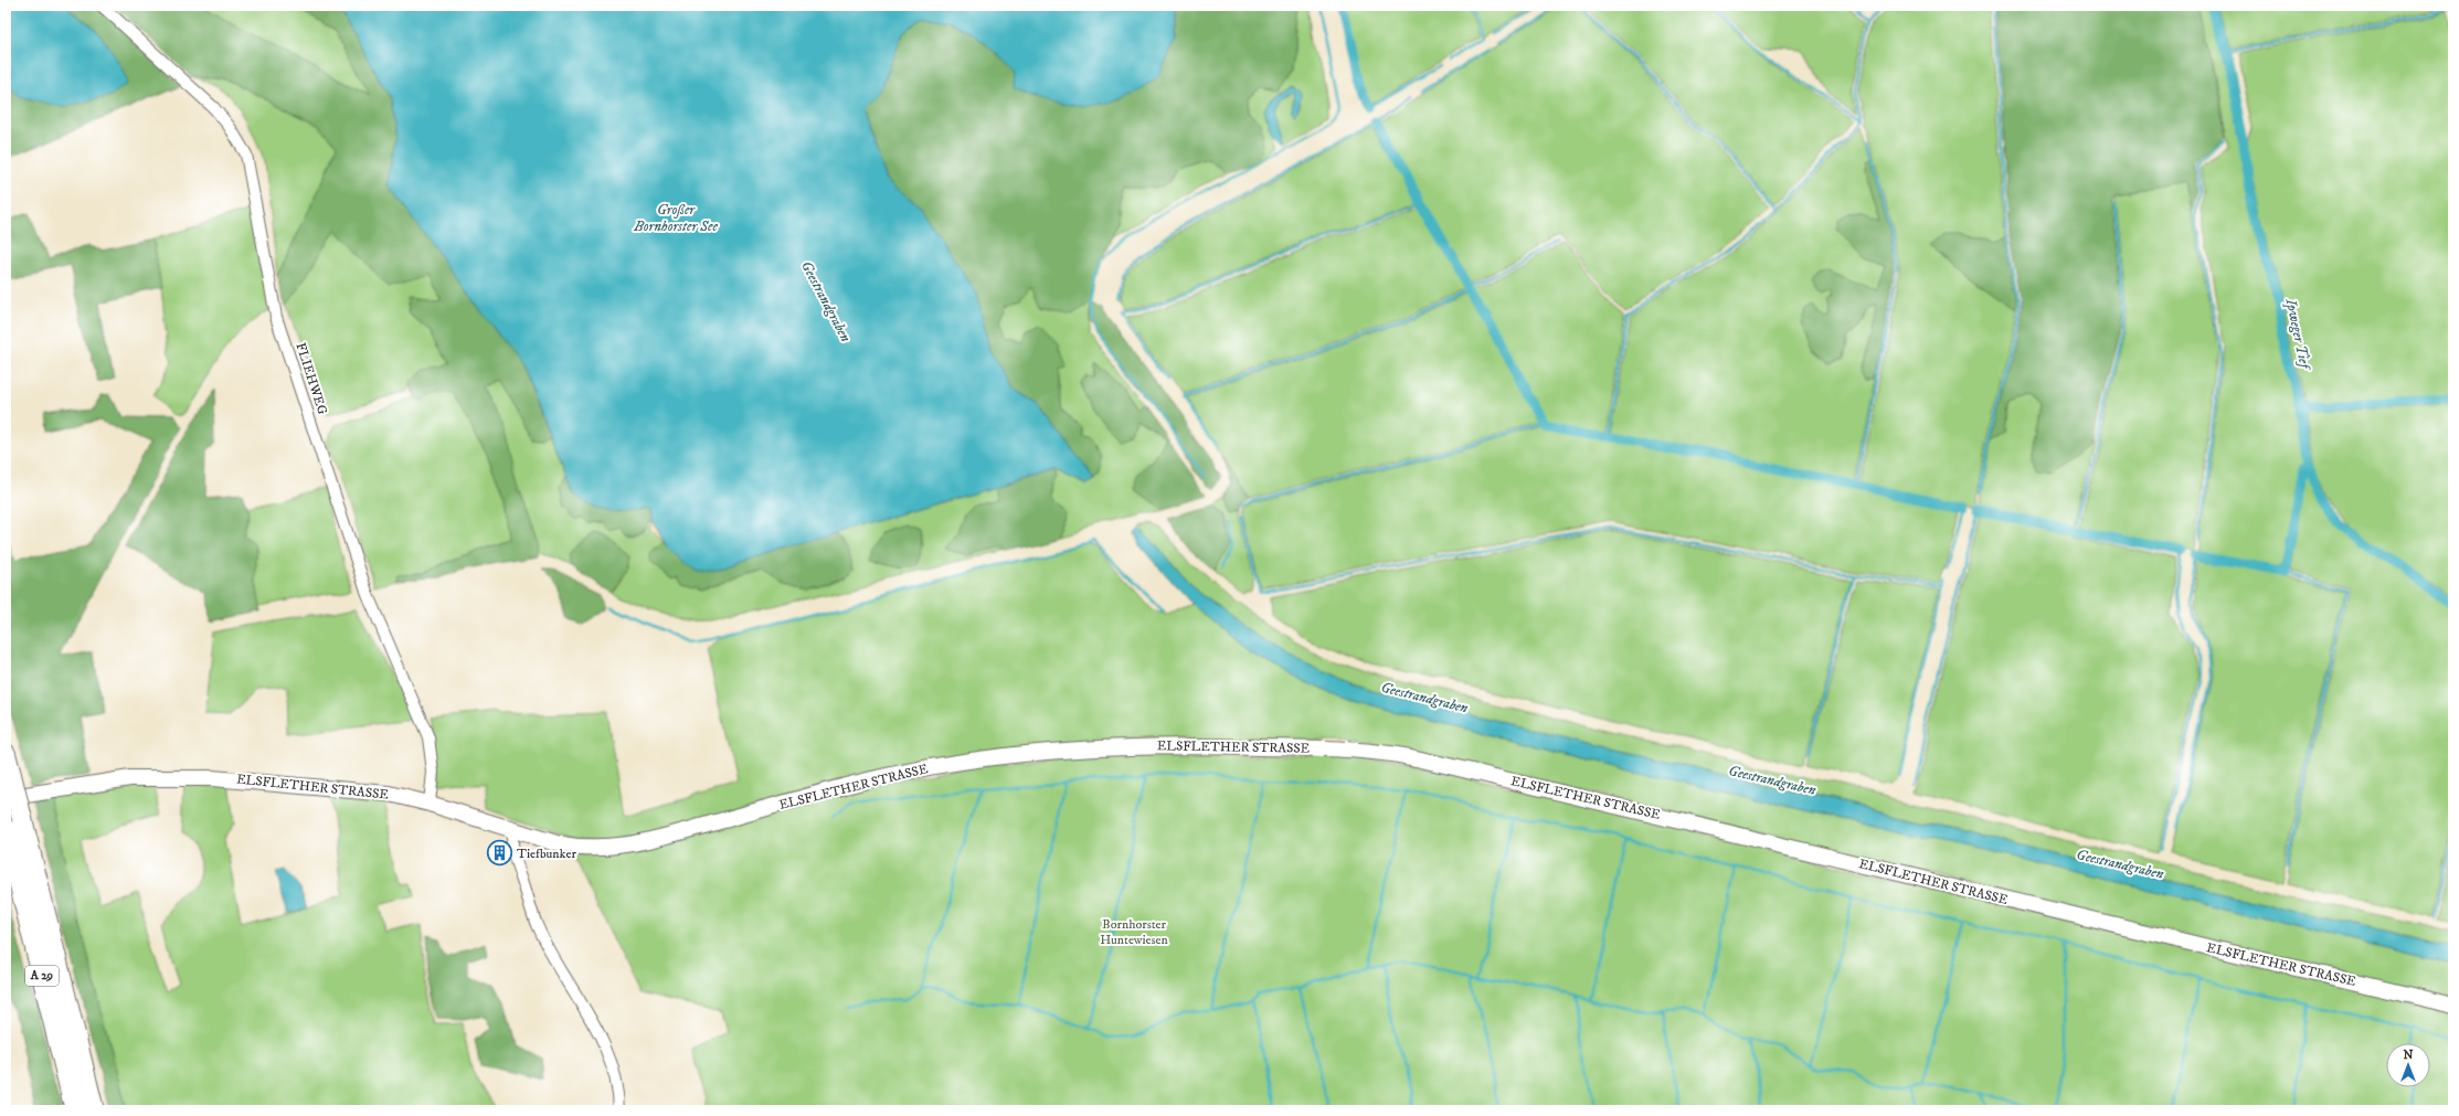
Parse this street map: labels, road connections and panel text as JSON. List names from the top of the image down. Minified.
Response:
{"streets":{"highway":["A 29"],"main road":["ELSFLETHER STRASSE"],"street":["FLIEHWEG"]},"crossings":[["FLIEHWEG","ELSFLETHER STRASSE"]],"water":["Großer Bornhorster See","Geestrandgraben","Ipweger Tief"],"parks":["Bornhorster Huntewiesen"],"places":{"building":["Tiefbunker"]},"north":"top"}
